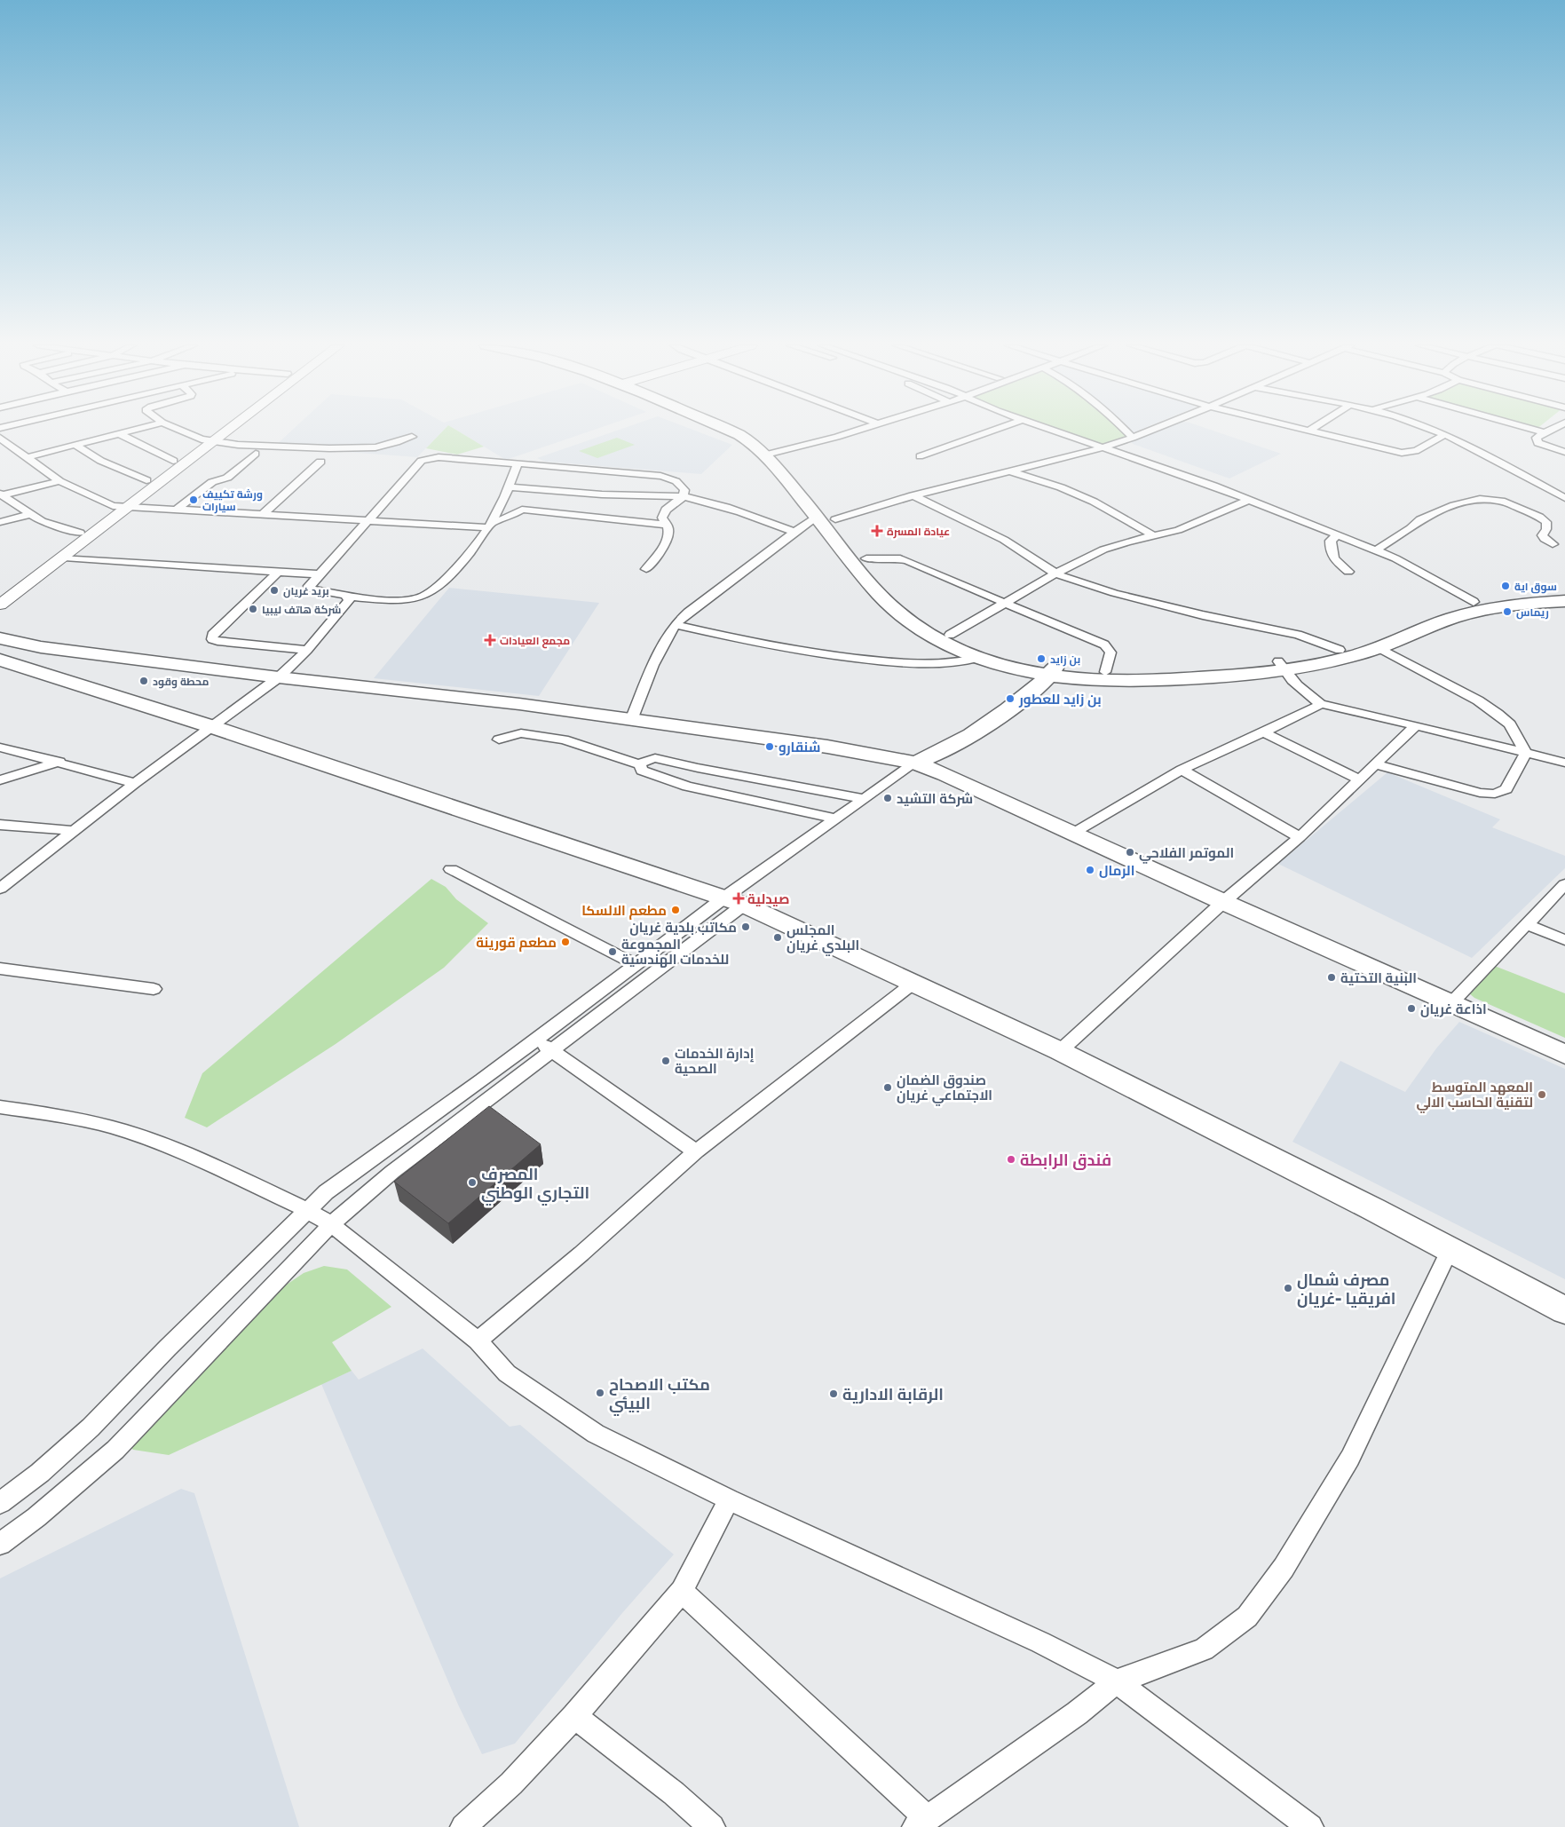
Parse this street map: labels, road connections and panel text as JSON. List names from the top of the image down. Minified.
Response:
{"places":{"other":["ورشة تكييف سيارات","سوق اية","بريد غريان","شركة هاتف ليبيا","ريماس","بن زايد","محطة وقود","بن زايد للعطور","شنقارو","شركة التشيد","الموتمر الفلاحي","الرمال","مطعم الالسكا","مكاتب بلدية غريان","المجلس البلدي غريان","مطعم قورينة","المجموعة للخدمات الهندسية","البنية التحتية","اذاعة غريان","إدارة الخدمات الصحية","صندوق الضمان الاجتماعي غريان","المعهد المتوسط لتقنية الحاسب الالي","فندق الرابطة","المصرف التجاري الوطني","مصرف شمال افريقيا -غريان","مكتب الاصحاح البيئي","الرقابة الادارية"],"health":["عيادة المسرة","مجمع العيادات","صيدلية"]}}
